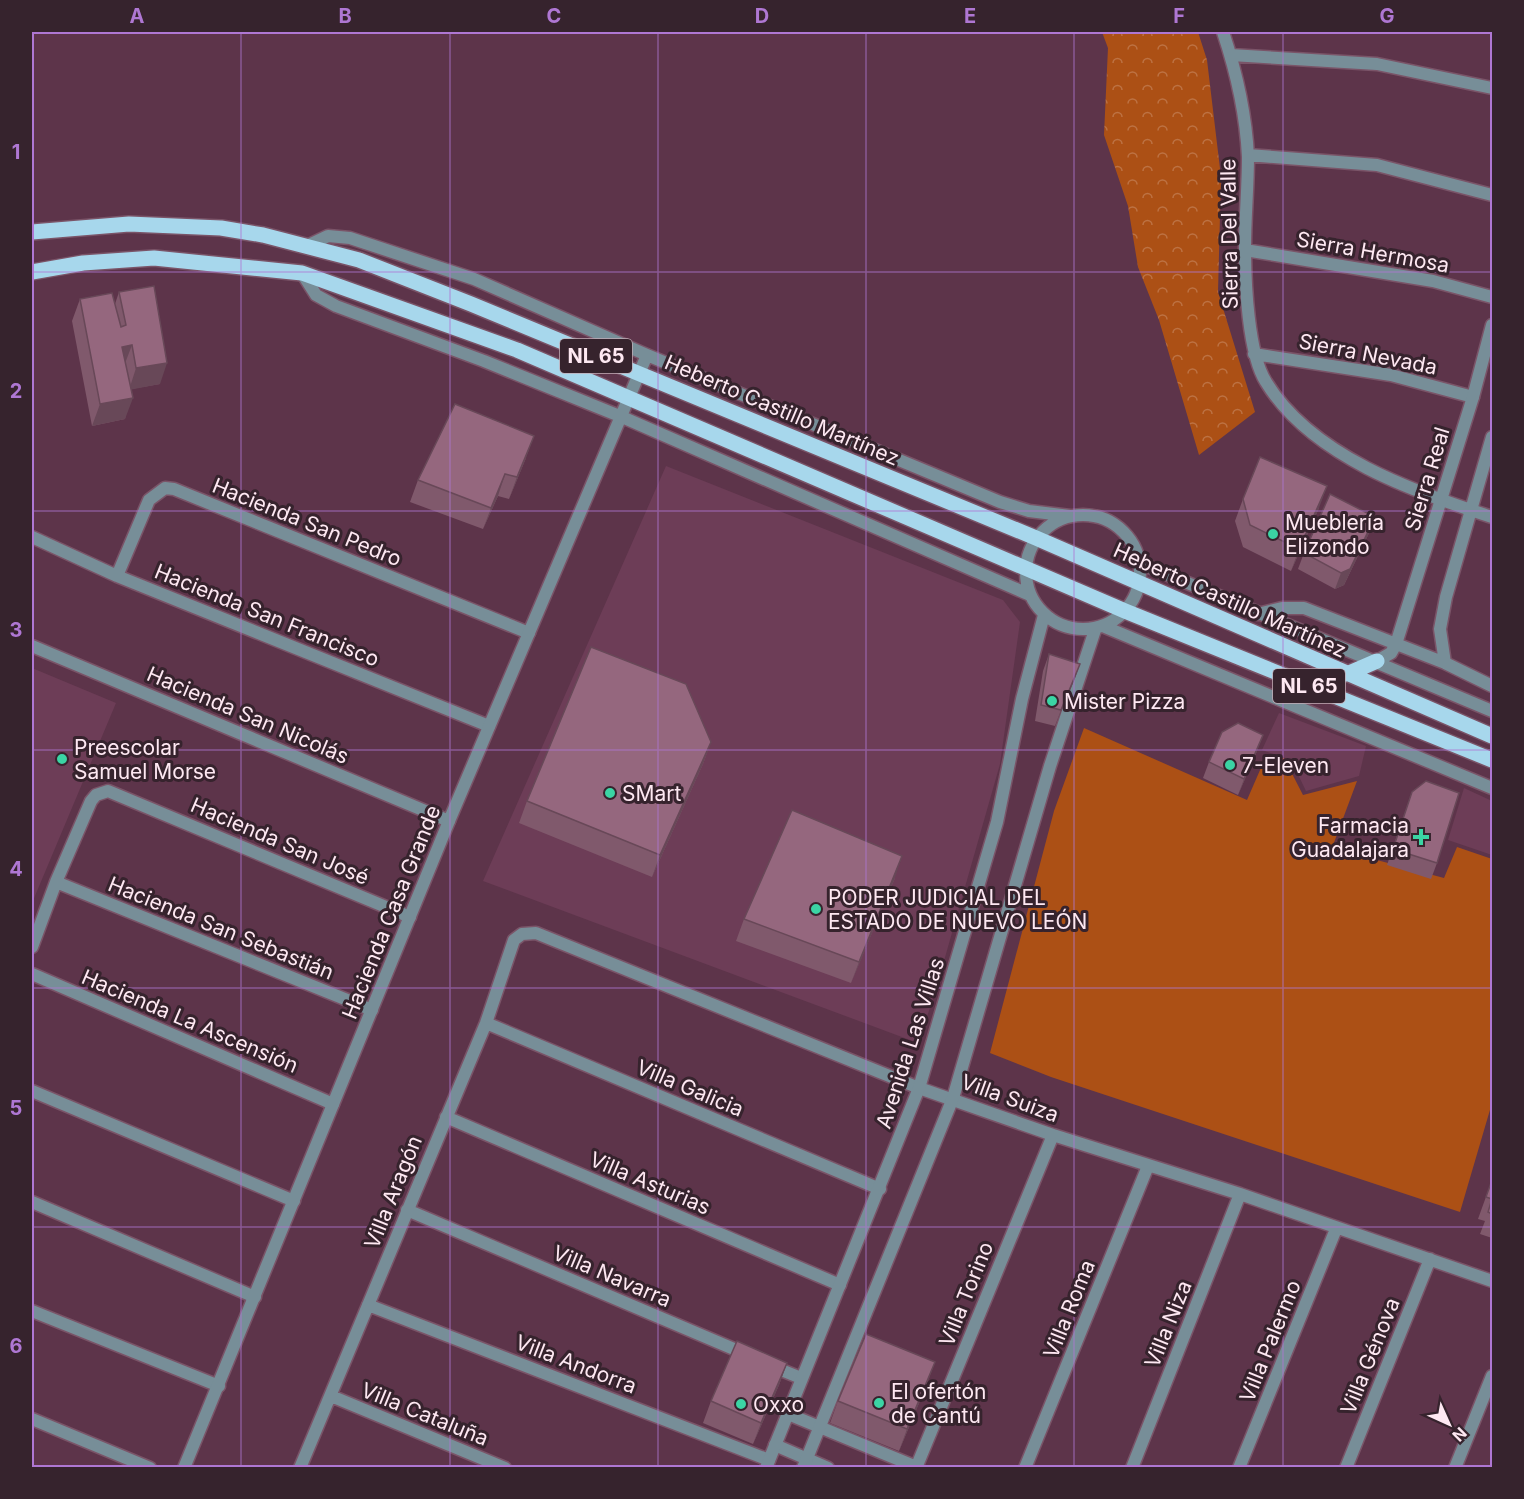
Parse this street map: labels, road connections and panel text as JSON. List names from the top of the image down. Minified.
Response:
{"streets":{"main road":["NL 65","Heberto Castillo Martínez"],"street":["Sierra Del Valle","Sierra Hermosa","Sierra Nevada","Sierra Real","Hacienda San Pedro","Hacienda San Francisco","Hacienda San Nicolás","Hacienda San José","Hacienda Casa Grande","Hacienda San Sebastián","Hacienda La Ascensión","Avenida Las Villas","Villa Galicia","Villa Suiza","Villa Asturias","Villa Aragón","Villa Navarra","Villa Torino","Villa Roma","Villa Niza","Villa Palermo","Villa Génova","Villa Andorra","Villa Cataluña"]},"crossings":[["Sierra Del Valle","Sierra Hermosa"],["Sierra Del Valle","Sierra Nevada"],["Sierra Del Valle","Sierra Real"],["Sierra Nevada","Sierra Real"],["NL 65","Hacienda Casa Grande"],["Heberto Castillo Martínez","Hacienda Casa Grande"],["Hacienda San Pedro","Hacienda San Francisco"],["Hacienda San Pedro","Hacienda Casa Grande"],["Hacienda San Francisco","Hacienda Casa Grande"],["Hacienda San Nicolás","Hacienda Casa Grande"],["Hacienda San José","Hacienda Casa Grande"],["Hacienda San José","Hacienda San Sebastián"],["Hacienda Casa Grande","Hacienda San Sebastián"],["Hacienda Casa Grande","Hacienda La Ascensión"],["Avenida Las Villas","Villa Galicia"],["Avenida Las Villas","Villa Suiza"],["Avenida Las Villas","Villa Asturias"],["Avenida Las Villas","Villa Navarra"],["Avenida Las Villas","Villa Andorra"],["Villa Galicia","Villa Aragón"],["Villa Suiza","Villa Aragón"],["Villa Suiza","Villa Torino"],["Villa Suiza","Villa Roma"],["Villa Suiza","Villa Niza"],["Villa Suiza","Villa Palermo"],["Villa Suiza","Villa Génova"],["Villa Asturias","Villa Aragón"],["Villa Aragón","Villa Navarra"],["Villa Aragón","Villa Andorra"],["Villa Aragón","Villa Cataluña"]],"places":{"other":["Mueblería Elizondo","Mister Pizza","Preescolar Samuel Morse","7-Eleven","SMart","PODER JUDICIAL DEL ESTADO DE NUEVO LEÓN","El ofertón de Cantú","Oxxo"],"health":["Farmacia Guadalajara"]},"north":"bottom right","grid":{"columns":["A","B","C","D","E","F","G"],"rows":["1","2","3","4","5","6"]}}
